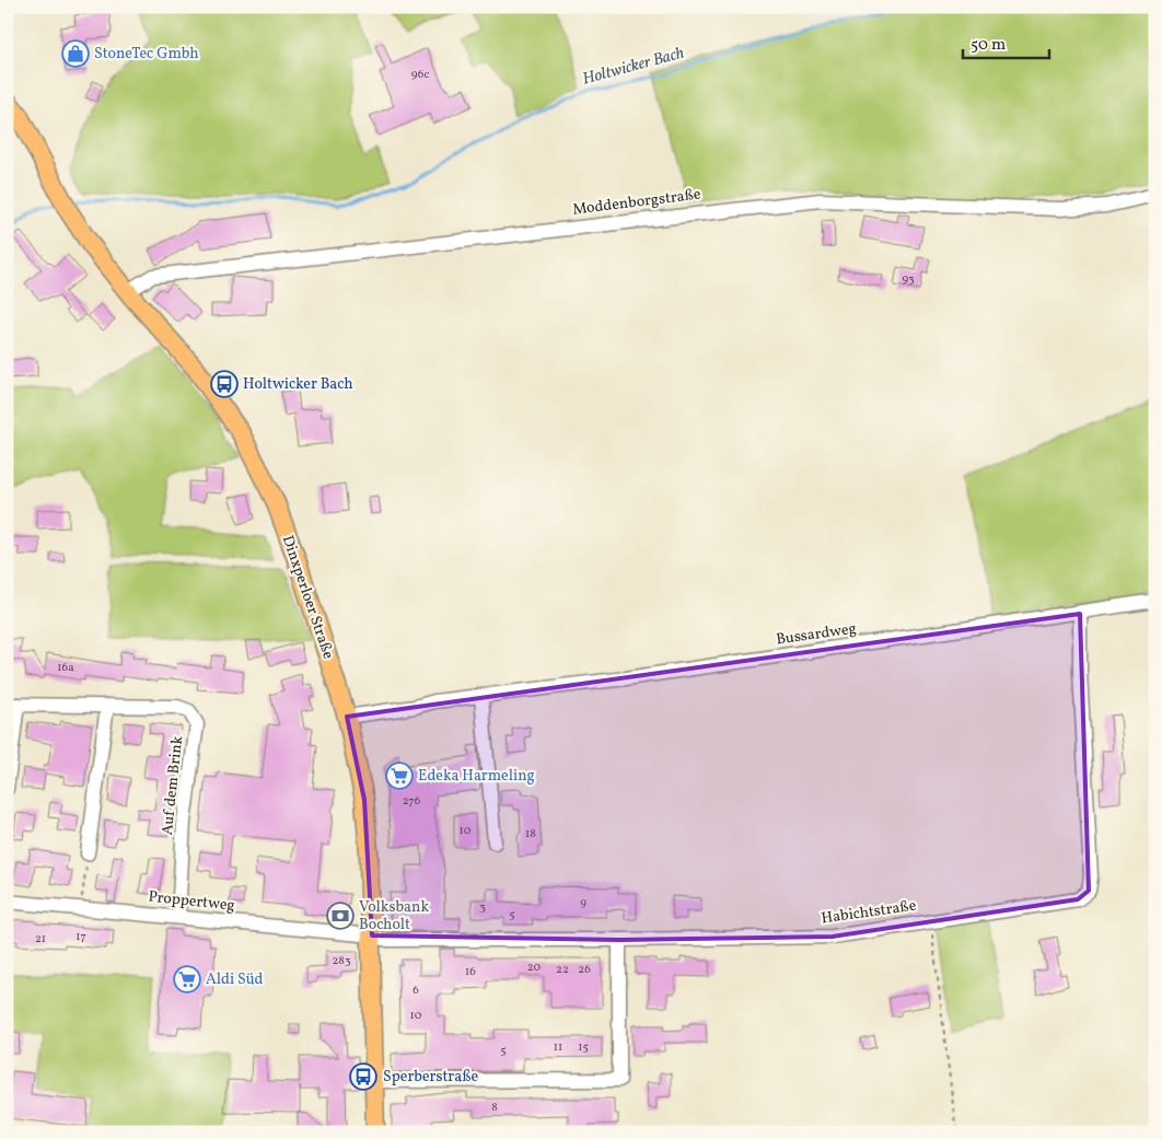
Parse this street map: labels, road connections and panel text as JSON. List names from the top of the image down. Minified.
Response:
{"streets":{"main road":["Dinxperloer Straße"],"street":["Moddenborgstraße","Bussardweg","Auf dem Brink","Proppertweg","Habichtstraße"]},"crossings":[["Moddenborgstraße","Dinxperloer Straße"],["Dinxperloer Straße","Bussardweg"],["Dinxperloer Straße","Proppertweg"],["Dinxperloer Straße","Habichtstraße"],["Bussardweg","Habichtstraße"],["Auf dem Brink","Proppertweg"],["Proppertweg","Habichtstraße"]],"water":["Holtwicker Bach"],"places":{"shop":["StoneTec Gmbh"],"bus stop":["Holtwicker Bach","Sperberstraße"],"supermarket":["Edeka Harmeling","Aldi Süd"],"bank":["Volksbank Bocholt"]},"house_numbers":["96c","93","16a","276","10","18","9","3","5","17","21","283","20","22","26","16","6","10","11","15","5","8"],"scale_bar":"50 m"}
